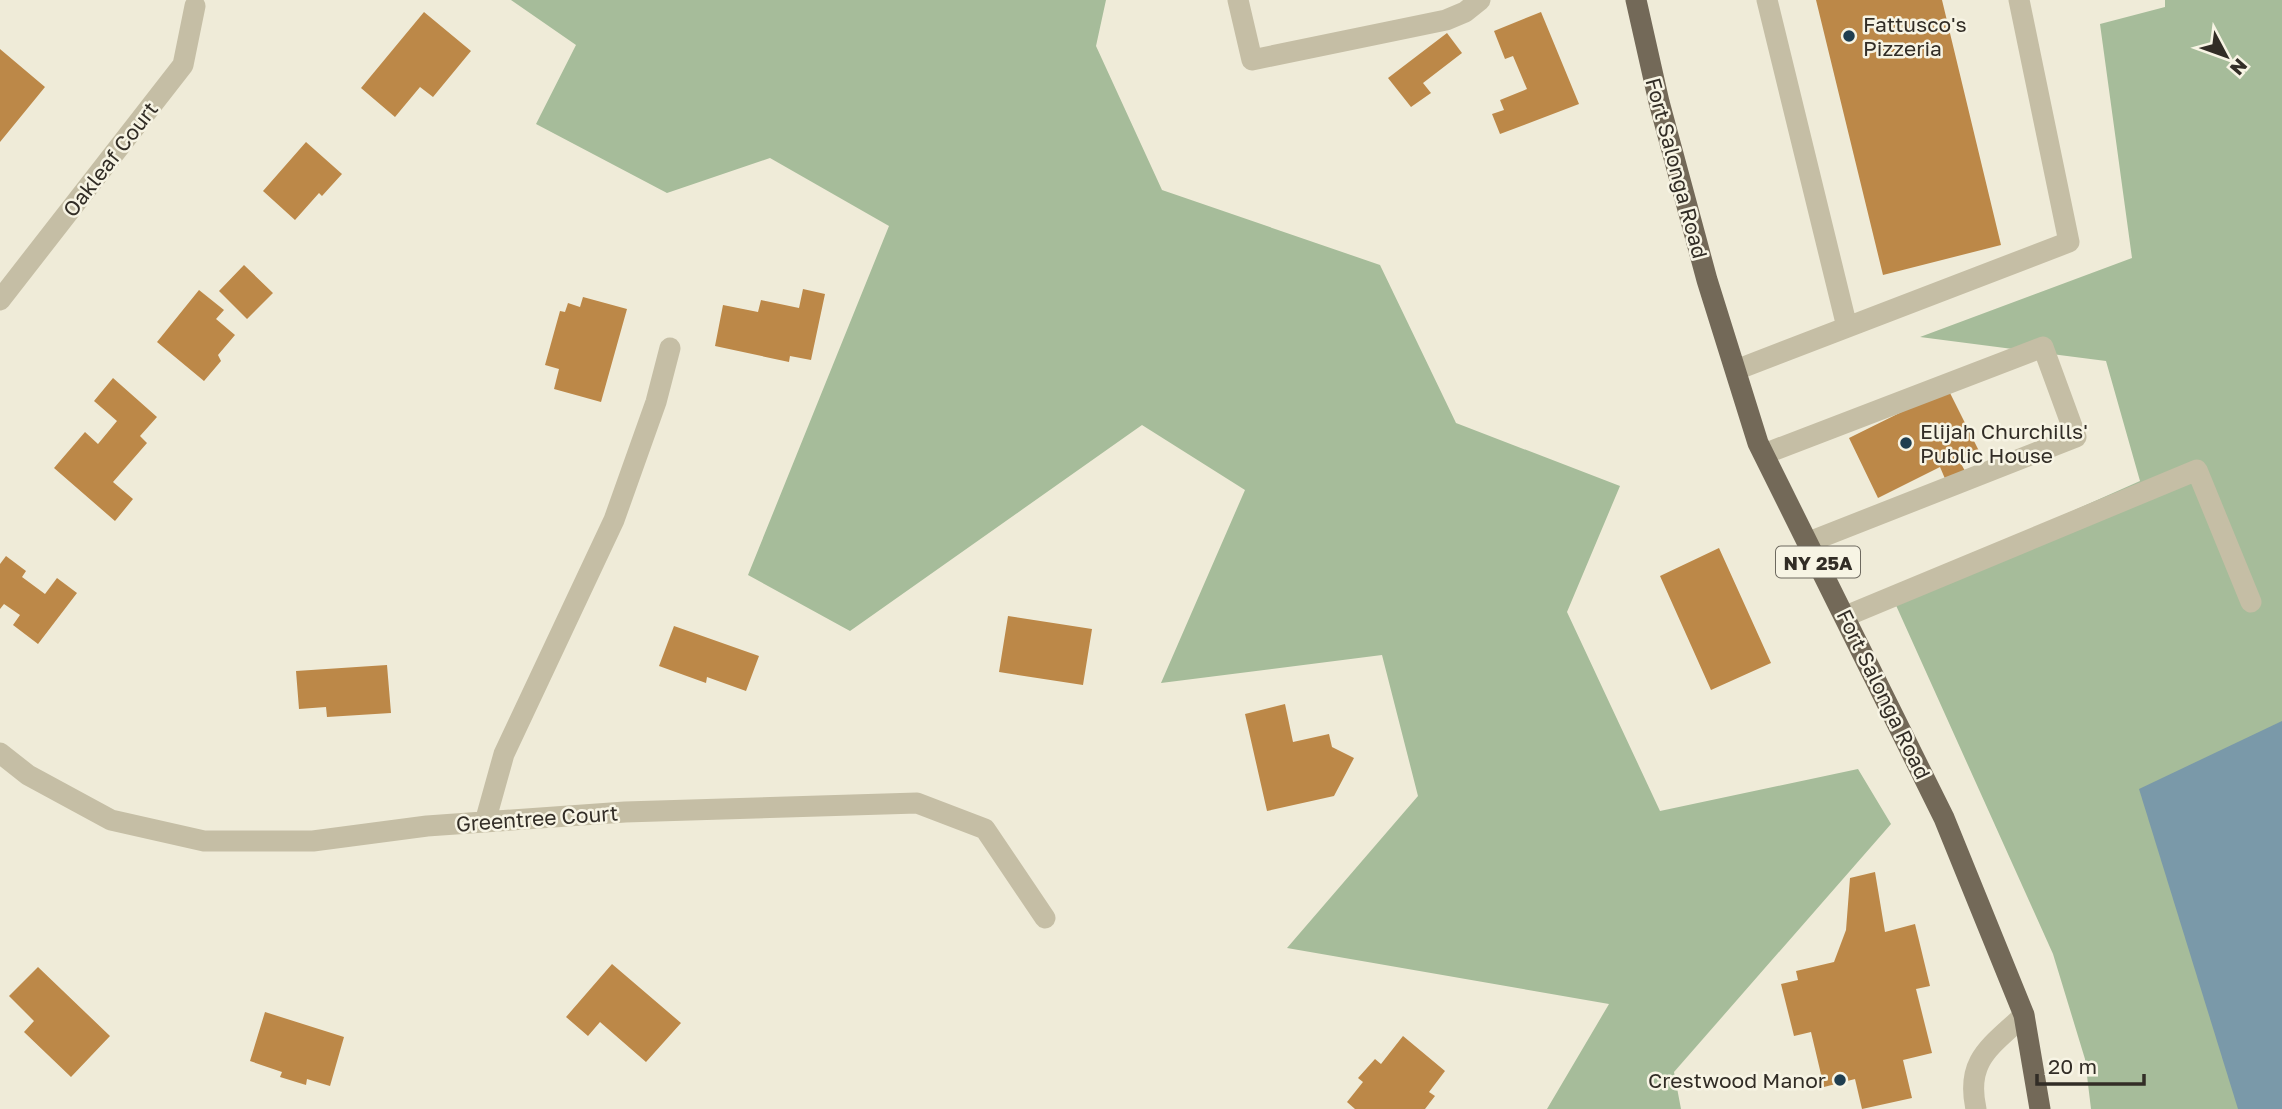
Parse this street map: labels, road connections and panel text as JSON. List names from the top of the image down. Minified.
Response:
{"streets":{"main road":["Fort Salonga Road","NY 25A"],"street":["Oakleaf Court","Greentree Court"]},"places":["Fattusco's Pizzeria","Elijah Churchills' Public House","Crestwood Manor"],"scale_bar":"20 m","north":"bottom right"}
